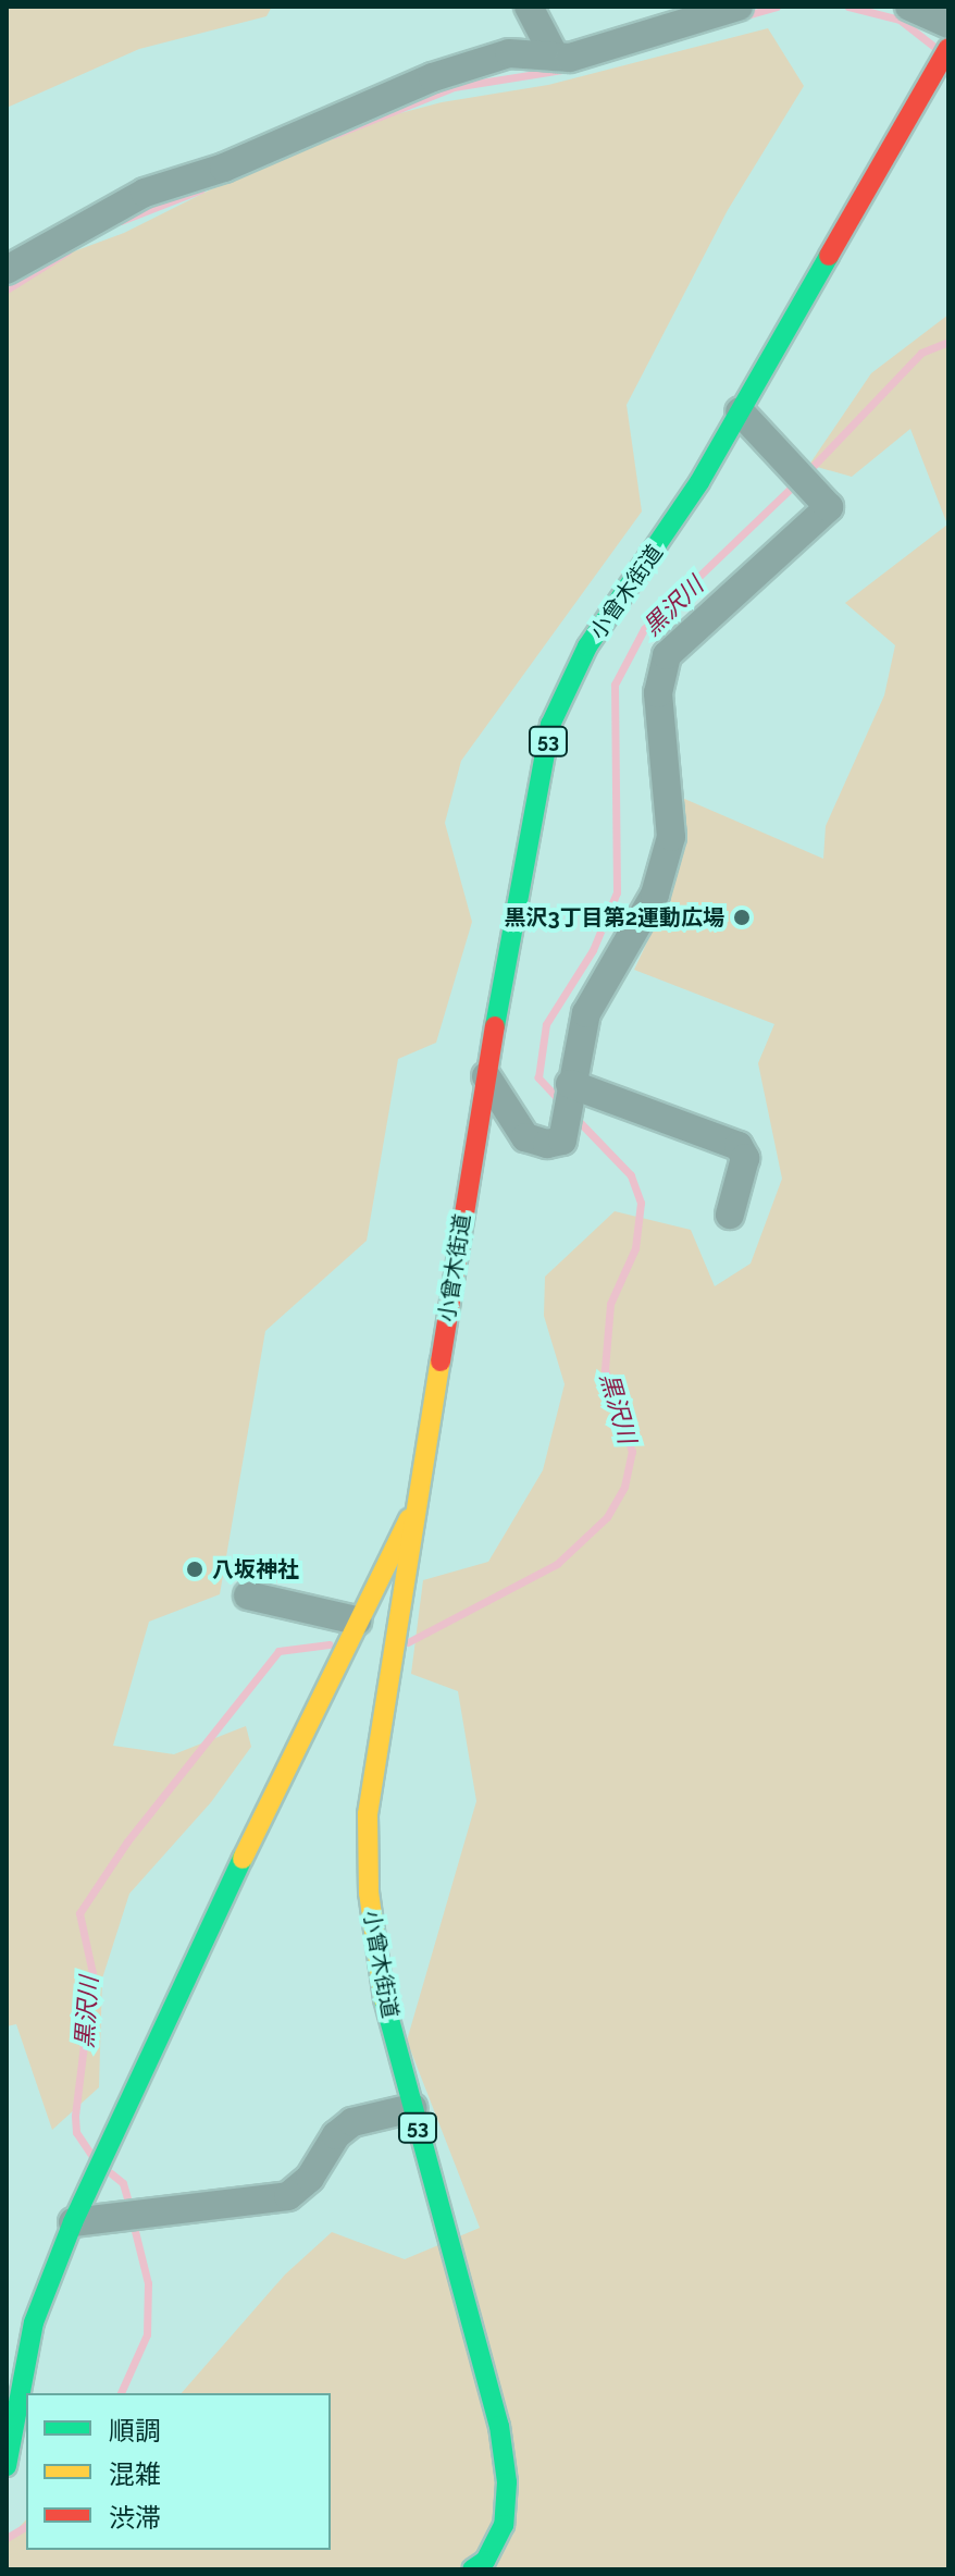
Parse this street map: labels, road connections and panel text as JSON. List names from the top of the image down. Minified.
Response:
{"streets":{"main road":["小曾木街道","53"]},"water":["黒沢川"],"places":["黒沢3丁目第2運動広場","八坂神社"],"legend":["順調","混雑","渋滞"]}
